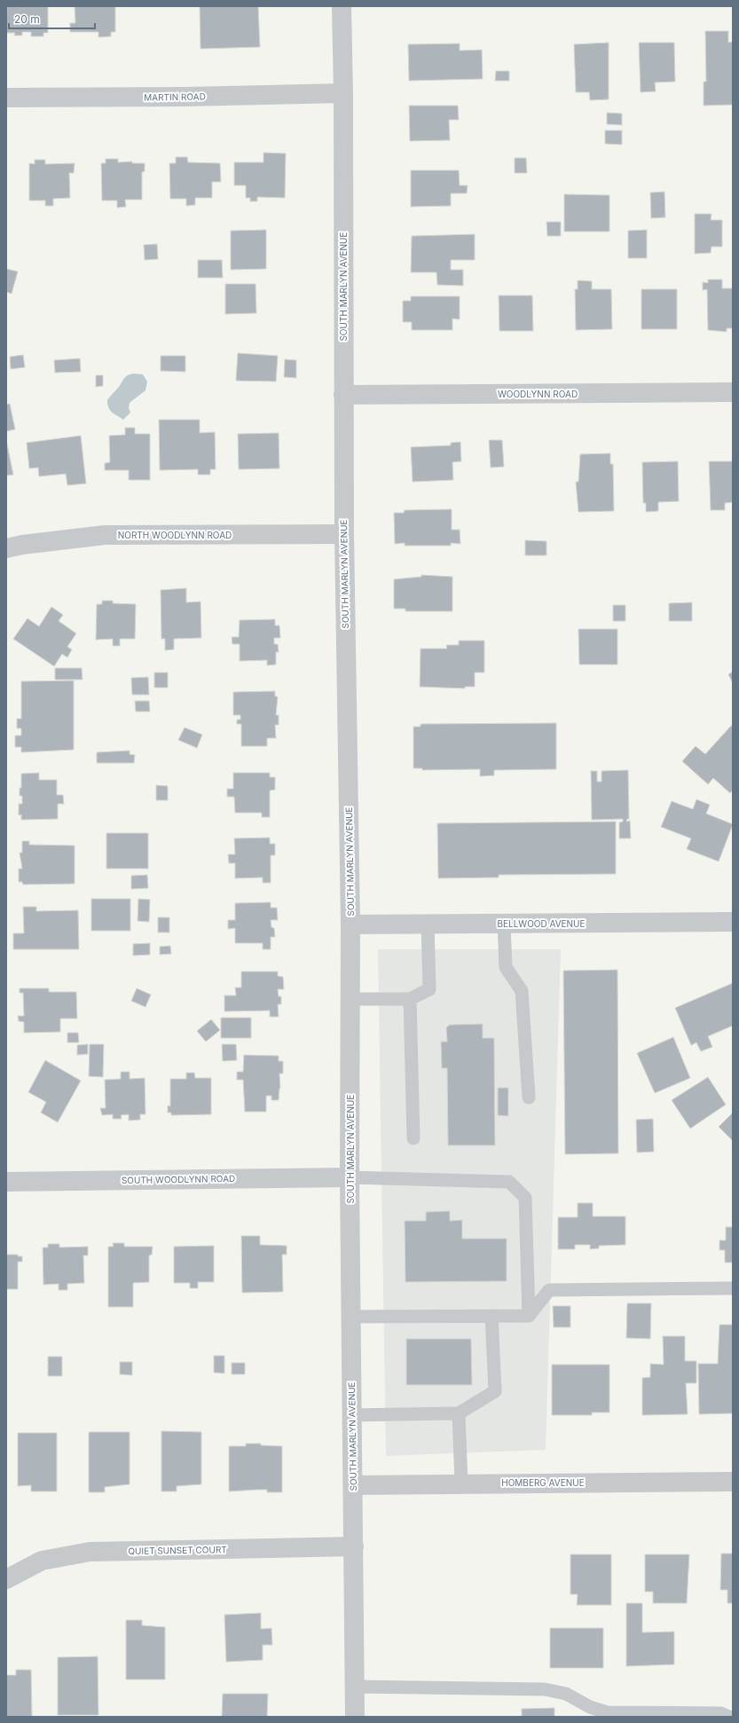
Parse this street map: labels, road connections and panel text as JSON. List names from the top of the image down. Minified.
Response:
{"streets":{"street":["MARTIN ROAD","SOUTH MARLYN AVENUE","WOODLYNN ROAD","NORTH WOODLYNN ROAD","BELLWOOD AVENUE","SOUTH WOODLYNN ROAD","HOMBERG AVENUE","QUIET SUNSET COURT"]},"crossings":[["MARTIN ROAD","SOUTH MARLYN AVENUE"],["SOUTH MARLYN AVENUE","WOODLYNN ROAD"],["SOUTH MARLYN AVENUE","NORTH WOODLYNN ROAD"],["SOUTH MARLYN AVENUE","BELLWOOD AVENUE"],["SOUTH MARLYN AVENUE","SOUTH WOODLYNN ROAD"],["SOUTH MARLYN AVENUE","HOMBERG AVENUE"],["SOUTH MARLYN AVENUE","QUIET SUNSET COURT"]],"scale_bar":"20 m"}
